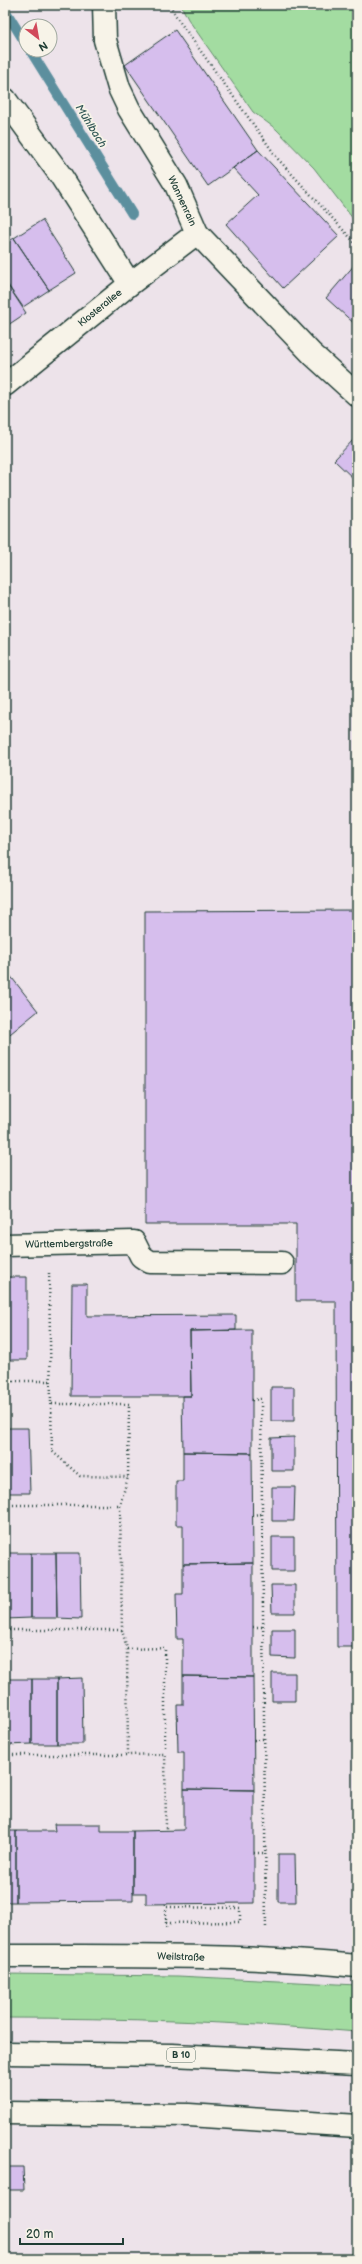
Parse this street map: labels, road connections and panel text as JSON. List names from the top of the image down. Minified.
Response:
{"streets":{"main road":["Wannenrain","Klosterallee","Württembergstraße","Weilstraße","B 10"]},"crossings":[["Wannenrain","Klosterallee"]],"water":["Mühlbach"],"scale_bar":"20 m","north":"bottom right"}
